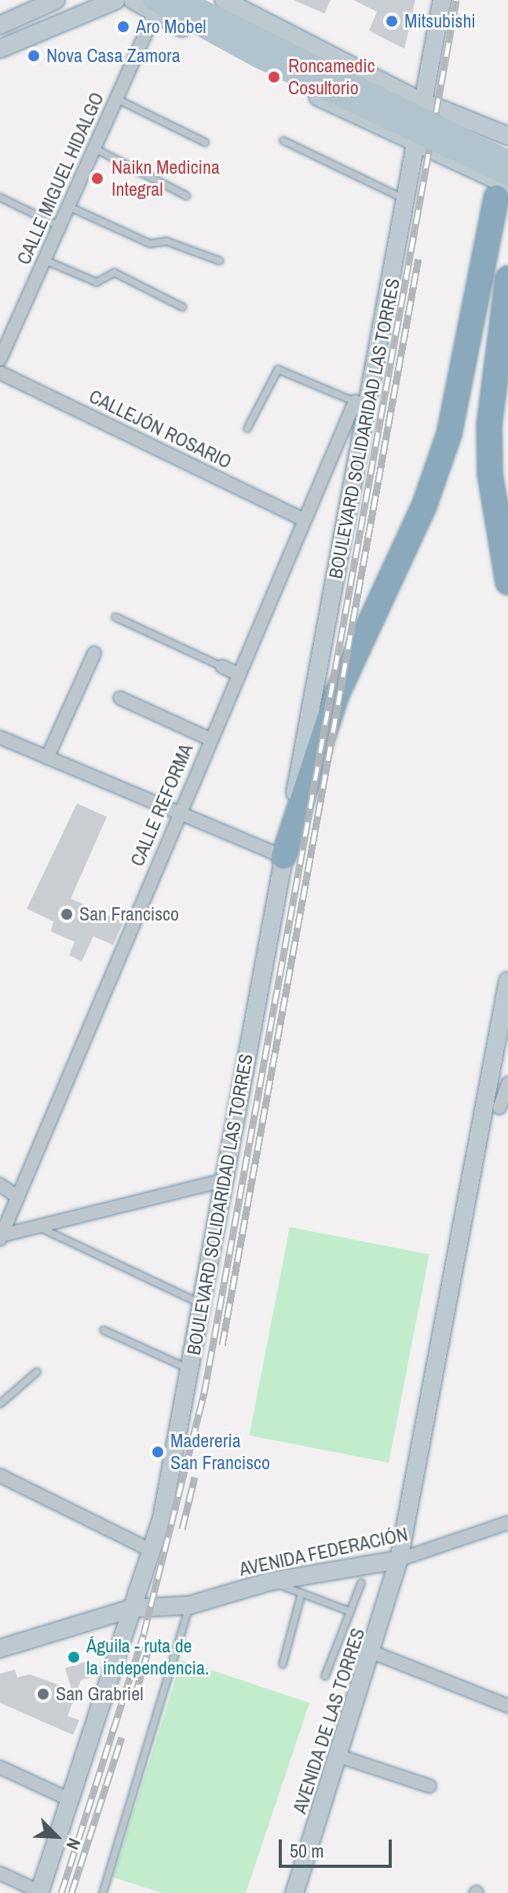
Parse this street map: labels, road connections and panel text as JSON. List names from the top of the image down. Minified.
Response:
{"streets":{"highway":["BOULEVARD SOLIDARIDAD LAS TORRES"],"main road":["AVENIDA FEDERACIÓN","AVENIDA DE LAS TORRES"],"street":["CALLE MIGUEL HIDALGO","CALLEJÓN ROSARIO","CALLE REFORMA"]},"crossings":[["BOULEVARD SOLIDARIDAD LAS TORRES","CALLE REFORMA"],["CALLEJÓN ROSARIO","CALLE REFORMA"],["AVENIDA FEDERACIÓN","AVENIDA DE LAS TORRES"]],"places":["Mitsubishi","Aro Mobel","Nova Casa Zamora","Roncamedic Cosultorio","Naikn Medicina Integral","San Francisco","Madereria San Francisco","Águila - ruta de la independencia.","San Grabriel"],"scale_bar":"50 m","north":"bottom right"}
